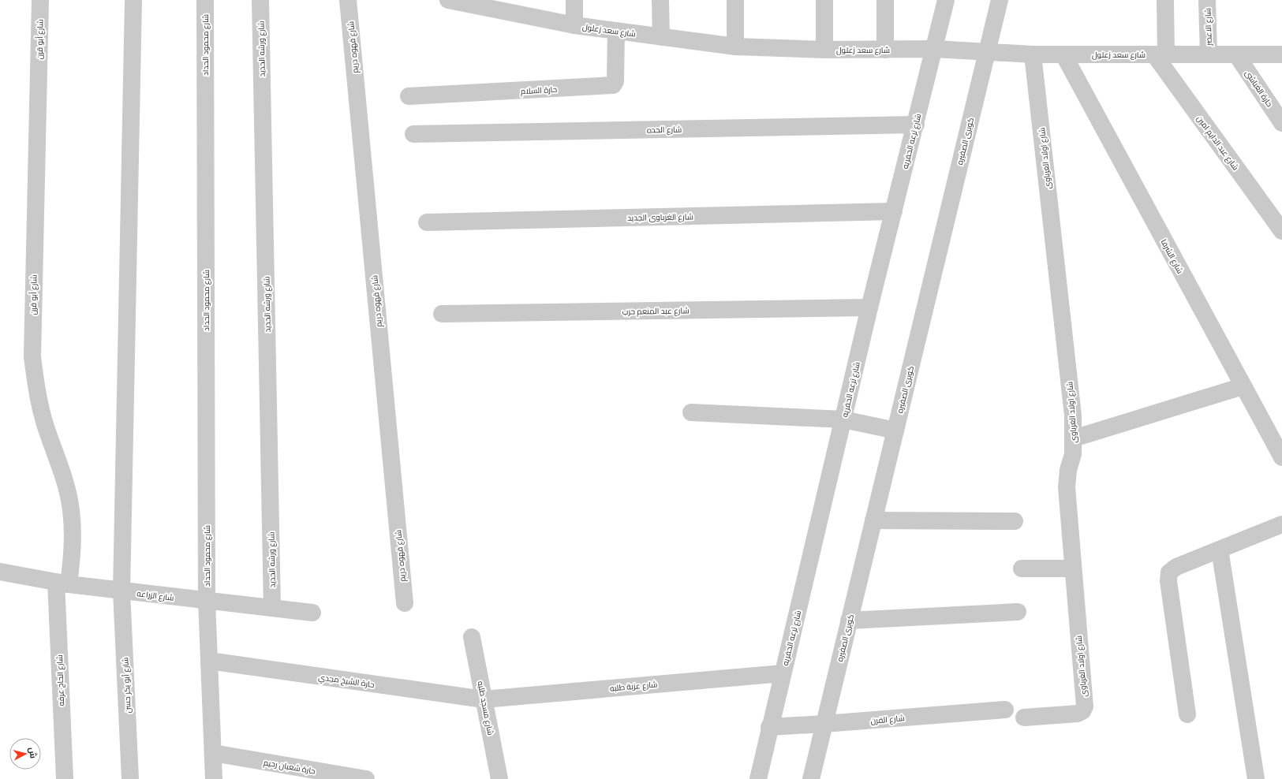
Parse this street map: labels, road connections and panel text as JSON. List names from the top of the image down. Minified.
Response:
{"streets":{"street":["شارع الاعصر","شارع سعد زعلول","شارع أبو قرن","شارع محمود الحداد","شارع قهوه دريم","شارع ورشه الحديد","حارة الغباشى","حارة السلام","شارع الحده","شارع ترعه الحفريه","كوبرى الصفيره","شارع عبد الدايم امين","شارع اولاد الغرباوى","شارع الغرباوى الجديد","شارع الشرفا","شارع عبد المنعم حرب","شارع الزراعه","شارع الحاج عرفه","حارة الشيخ مجدي","شارع أبو بكر حسن","شارع عزبة طلبه","شارع مسجد طلبه","شارع الفرن","حارة شعبان رحيم"]},"crossings":[["شارع الاعصر","شارع سعد زعلول"],["شارع سعد زعلول","حارة الغباشى"],["شارع سعد زعلول","حارة السلام"],["شارع سعد زعلول","شارع ترعه الحفريه"],["شارع سعد زعلول","كوبرى الصفيره"],["شارع سعد زعلول","شارع عبد الدايم امين"],["شارع سعد زعلول","شارع اولاد الغرباوى"],["شارع سعد زعلول","شارع الشرفا"],["شارع أبو قرن","شارع الزراعه"],["شارع أبو قرن","شارع الحاج عرفه"],["شارع محمود الحداد","شارع الزراعه"],["شارع محمود الحداد","حارة الشيخ مجدي"],["شارع محمود الحداد","حارة شعبان رحيم"],["شارع ورشه الحديد","شارع الزراعه"],["شارع الحده","شارع ترعه الحفريه"],["شارع ترعه الحفريه","شارع الغرباوى الجديد"],["شارع ترعه الحفريه","شارع عبد المنعم حرب"],["شارع ترعه الحفريه","شارع عزبة طلبه"],["شارع ترعه الحفريه","شارع الفرن"],["كوبرى الصفيره","شارع الفرن"],["شارع الزراعه","شارع الحاج عرفه"],["شارع الزراعه","شارع أبو بكر حسن"],["حارة الشيخ مجدي","شارع عزبة طلبه"],["حارة الشيخ مجدي","شارع مسجد طلبه"],["شارع عزبة طلبه","شارع مسجد طلبه"]],"north":"right"}
